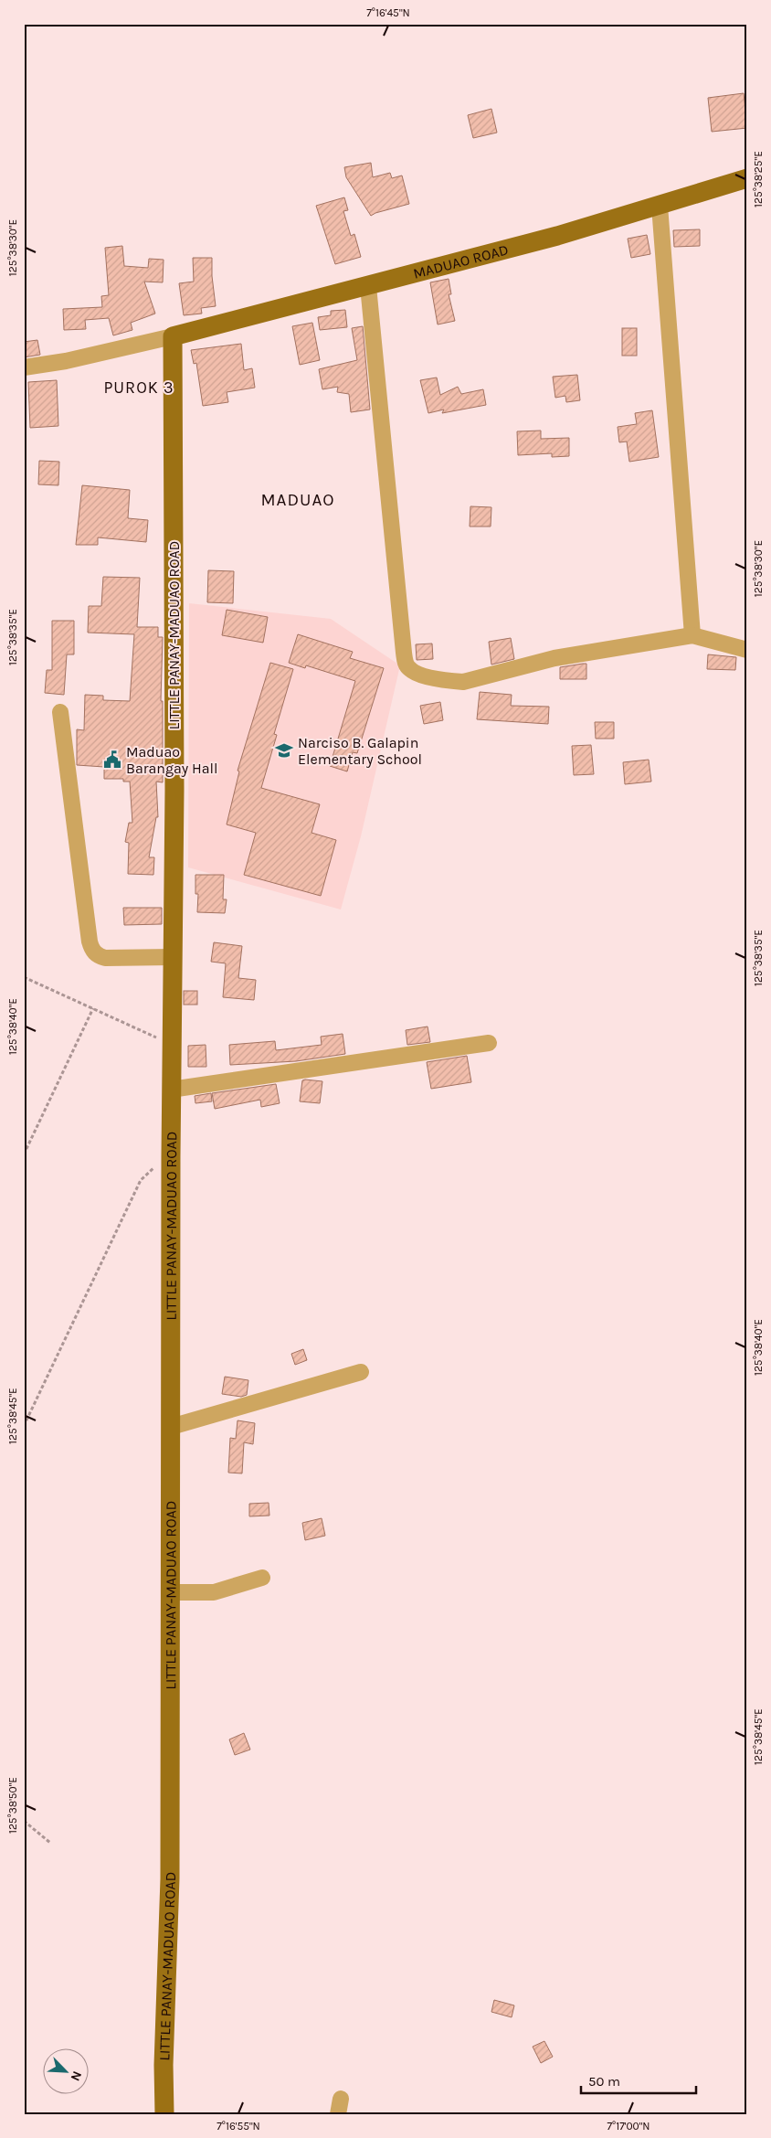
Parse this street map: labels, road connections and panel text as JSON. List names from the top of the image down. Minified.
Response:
{"streets":{"main road":["MADUAO ROAD","LITTLE PANAY-MADUAO ROAD"]},"crossings":[["MADUAO ROAD","LITTLE PANAY-MADUAO ROAD"]],"districts":["PUROK 3","MADUAO"],"places":{"school or university":["Narciso B. Galapin Elementary School"],"public building":["Maduao Barangay Hall"]},"scale_bar":"50 m","north":"bottom right","coordinates":["7°16'45\"N","125°38'25\"E","125°38'30\"E","125°38'35\"E","125°38'40\"E","125°38'45\"E","125°38'50\"E","7°16'55\"N","7°17'00\"N"]}
